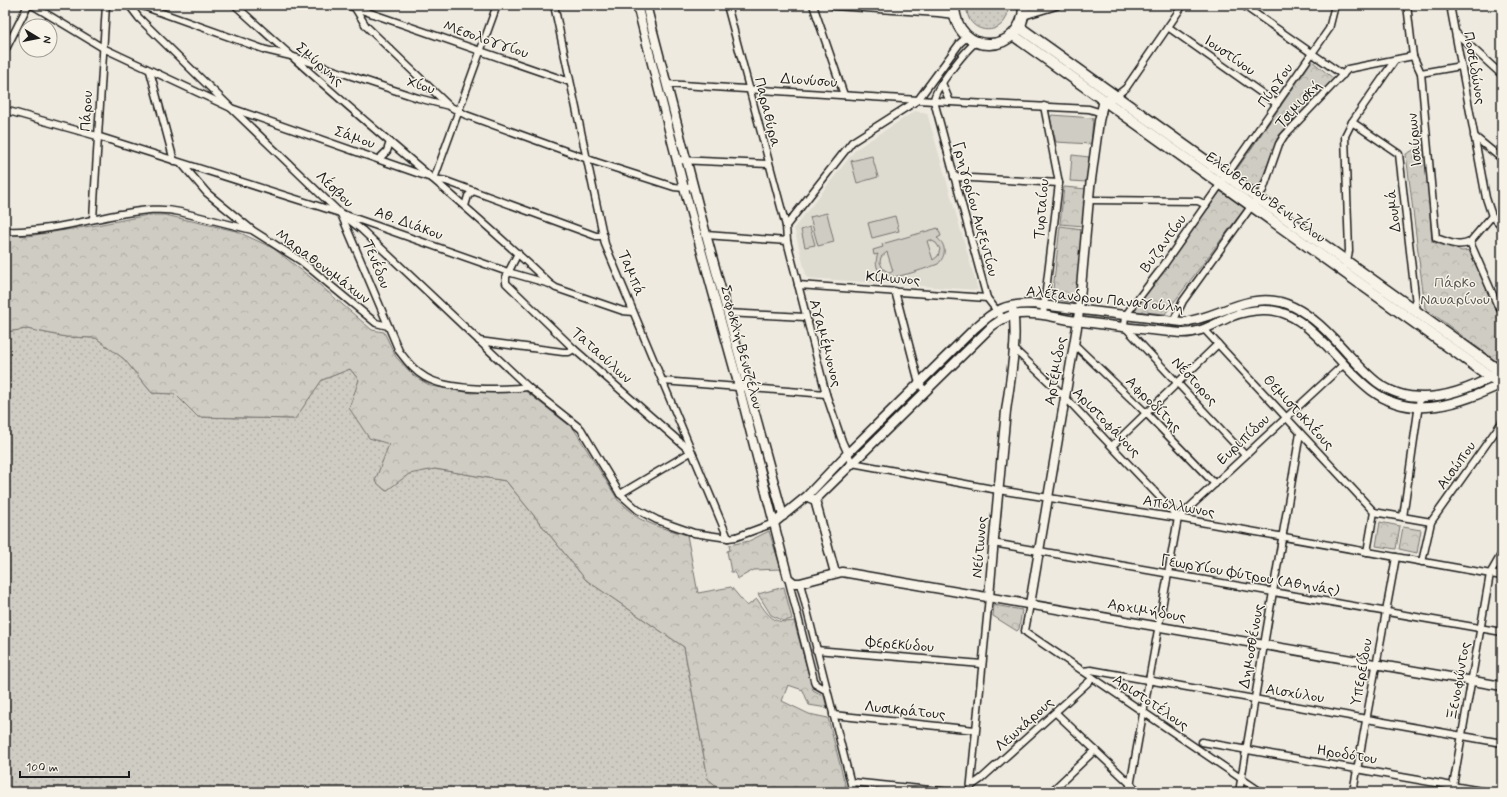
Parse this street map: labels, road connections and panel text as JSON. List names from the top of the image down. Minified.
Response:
{"streets":{"main road":["Ελευθερίου Βενιζέλου"],"street":["Μεσολογγίου","Ιουστίνου","Σμύρνης","Ποσειδώνος","Διονύσου","Χίου","Πύργου","Τσιμισκή","Πάρου","Παραθύρα","Σάμου","Ισαύρων","Λέσβου","Γρηγορίου Αυξεντίου","Τυρταίου","Δουμά","Αθ. Διάκου","Βυζαντίου","Τενέδου","Μαραθονομάχων","Ταμπά","Κίμωνος","Αλέξανδρου Παναγούλη","Αγαμέμνονος","Σοφοκλή Βενιζέλου","Ταταούλων","Αρτέμιδος","Νέστορος","Αφροδίτης","Θεμιστοκλέους","Αριστοφάνους","Ευριπίδου","Αισώπου","Απόλλωνος","Νεύτωνος","Γεωργίου Φύτρου (Αθηνάς)","Αρχιμήδους","Φερεκύδου","Δημοσθένους","Υπερείδου","Ξενοφώντος","Αισχύλου","Αριστοτέλους","Λυσικράτους","Λεωχάρους","Ηροδότου"]},"crossings":[["Μεσολογγίου","Ταμπά"],["Ιουστίνου","Πύργου"],["Σμύρνης","Χίου"],["Σμύρνης","Σάμου"],["Σμύρνης","Αθ. Διάκου"],["Διονύσου","Παραθύρα"],["Διονύσου","Γρηγορίου Αυξεντίου"],["Διονύσου","Τυρταίου"],["Διονύσου","Σοφοκλή Βενιζέλου"],["Διονύσου","Αρτέμιδος"],["Χίου","Ταμπά"],["Χίου","Σοφοκλή Βενιζέλου"],["Πύργου","Ελευθερίου Βενιζέλου"],["Πύργου","Βυζαντίου"],["Τσιμισκή","Ισαύρων"],["Τσιμισκή","Ελευθερίου Βενιζέλου"],["Πάρου","Σάμου"],["Πάρου","Αθ. Διάκου"],["Πάρου","Μαραθονομάχων"],["Παραθύρα","Αγαμέμνονος"],["Σάμου","Λέσβου"],["Σάμου","Ταμπά"],["Λέσβου","Αθ. Διάκου"],["Λέσβου","Τενέδου"],["Λέσβου","Ταμπά"],["Ελευθερίου Βενιζέλου","Δουμά"],["Ελευθερίου Βενιζέλου","Βυζαντίου"],["Ελευθερίου Βενιζέλου","Αλέξανδρου Παναγούλη"],["Γρηγορίου Αυξεντίου","Κίμωνος"],["Γρηγορίου Αυξεντίου","Αλέξανδρου Παναγούλη"],["Τυρταίου","Αλέξανδρου Παναγούλη"],["Αθ. Διάκου","Τενέδου"],["Αθ. Διάκου","Ταμπά"],["Αθ. Διάκου","Ταταούλων"],["Βυζαντίου","Αλέξανδρου Παναγούλη"],["Τενέδου","Μαραθονομάχων"],["Ταμπά","Ταταούλων"],["Κίμωνος","Αγαμέμνονος"],["Αλέξανδρου Παναγούλη","Αγαμέμνονος"],["Αλέξανδρου Παναγούλη","Σοφοκλή Βενιζέλου"],["Αλέξανδρου Παναγούλη","Αρτέμιδος"],["Αλέξανδρου Παναγούλη","Νέστορος"],["Αλέξανδρου Παναγούλη","Θεμιστοκλέους"],["Αλέξανδρου Παναγούλη","Ευριπίδου"],["Αλέξανδρου Παναγούλη","Απόλλωνος"],["Αλέξανδρου Παναγούλη","Νεύτωνος"],["Αγαμέμνονος","Απόλλωνος"],["Αρτέμιδος","Αφροδίτης"],["Αρτέμιδος","Αριστοφάνους"],["Αρτέμιδος","Απόλλωνος"],["Αρτέμιδος","Γεωργίου Φύτρου (Αθηνάς)"],["Αρτέμιδος","Αρχιμήδους"],["Αρτέμιδος","Αριστοτέλους"],["Νέστορος","Ευριπίδου"],["Αφροδίτης","Ευριπίδου"],["Θεμιστοκλέους","Ευριπίδου"],["Θεμιστοκλέους","Δημοσθένους"],["Αριστοφάνους","Ευριπίδου"],["Αριστοφάνους","Απόλλωνος"],["Αριστοφάνους","Νεύτωνος"],["Ευριπίδου","Απόλλωνος"],["Απόλλωνος","Νεύτωνος"],["Απόλλωνος","Δημοσθένους"],["Απόλλωνος","Υπερείδου"],["Απόλλωνος","Ξενοφώντος"],["Νεύτωνος","Γεωργίου Φύτρου (Αθηνάς)"],["Νεύτωνος","Αρχιμήδους"],["Νεύτωνος","Φερεκύδου"],["Νεύτωνος","Λυσικράτους"],["Νεύτωνος","Λεωχάρους"],["Γεωργίου Φύτρου (Αθηνάς)","Δημοσθένους"],["Γεωργίου Φύτρου (Αθηνάς)","Υπερείδου"],["Γεωργίου Φύτρου (Αθηνάς)","Ξενοφώντος"],["Αρχιμήδους","Δημοσθένους"],["Αρχιμήδους","Υπερείδου"],["Αρχιμήδους","Ξενοφώντος"],["Δημοσθένους","Αισχύλου"],["Δημοσθένους","Αριστοτέλους"],["Δημοσθένους","Ηροδότου"],["Υπερείδου","Αισχύλου"],["Υπερείδου","Ηροδότου"],["Ξενοφώντος","Αισχύλου"],["Ξενοφώντος","Ηροδότου"],["Αισχύλου","Αριστοτέλους"],["Αριστοτέλους","Λεωχάρους"]],"parks":["Πάρκο Ναυαρίνου"],"scale_bar":"100 m","north":"right"}
